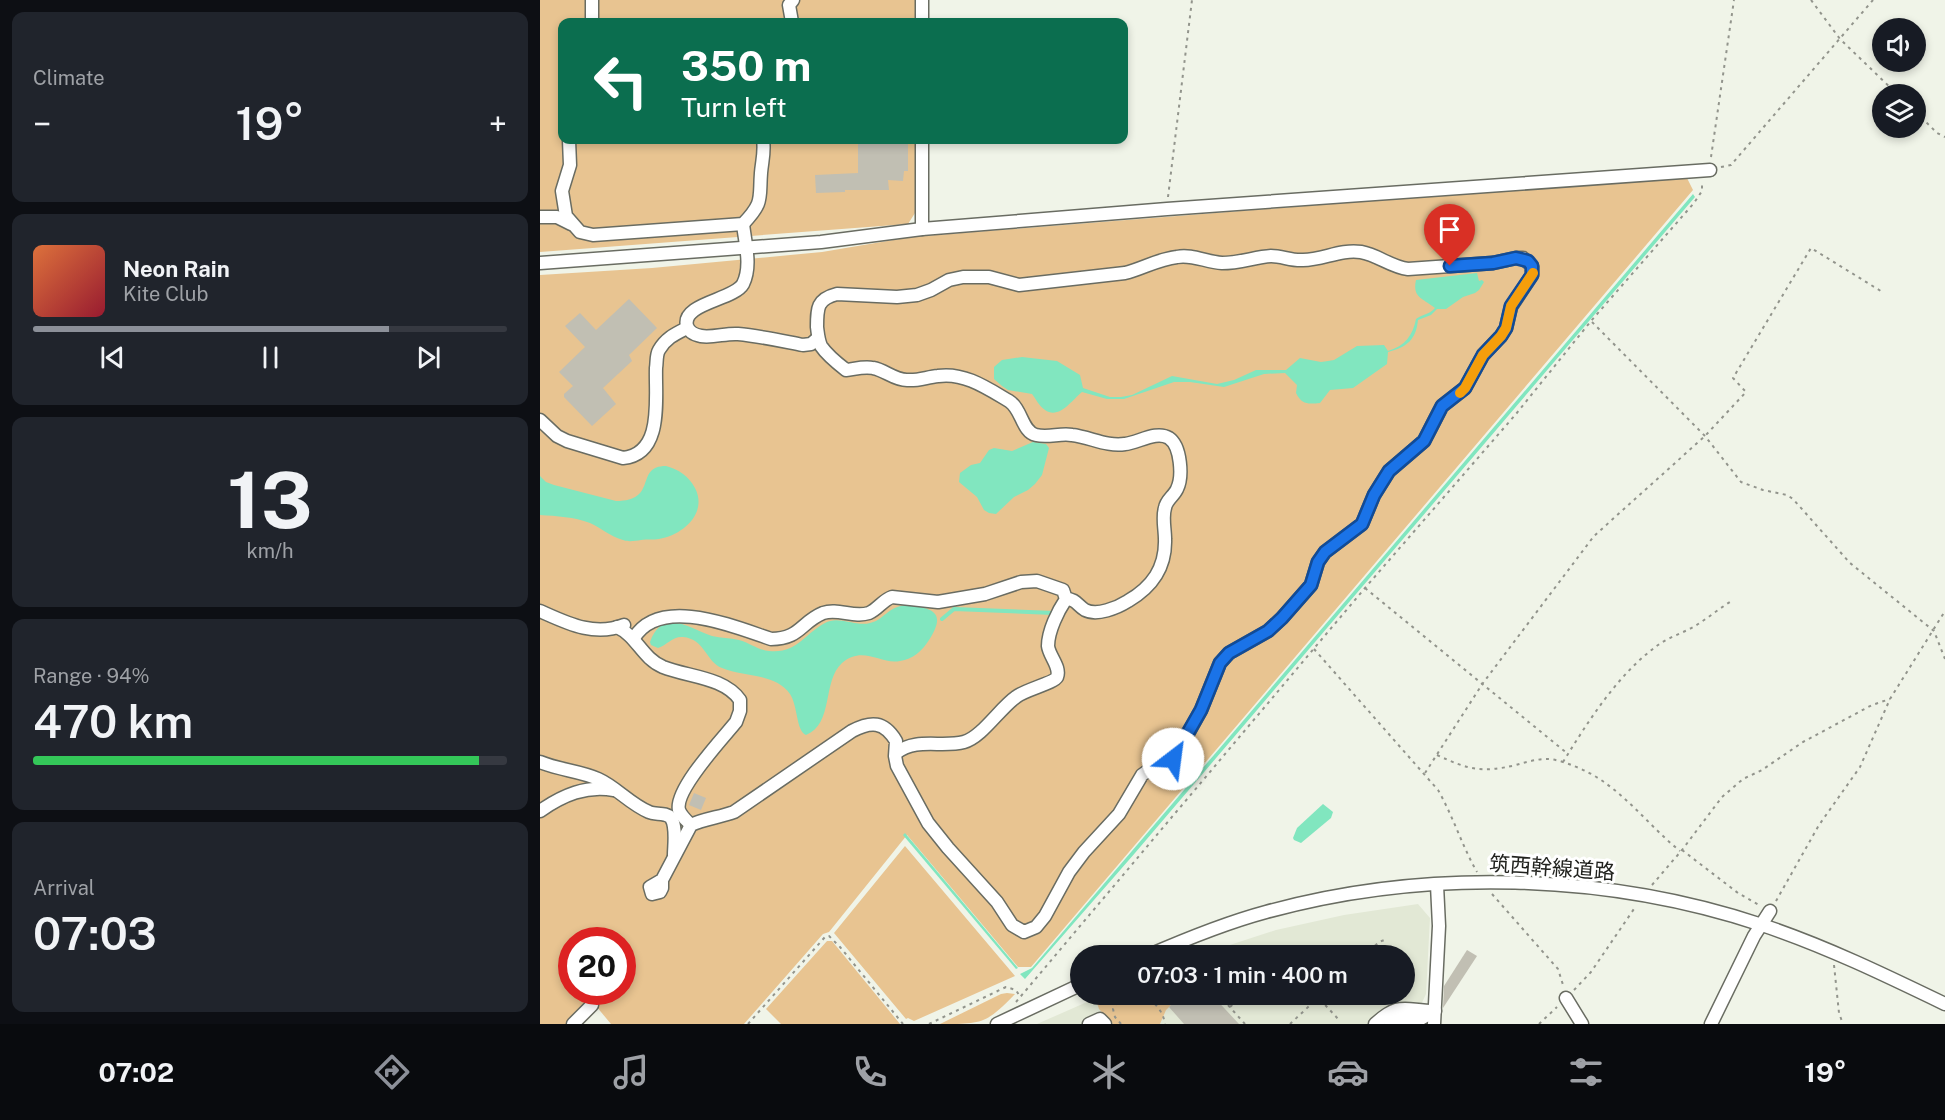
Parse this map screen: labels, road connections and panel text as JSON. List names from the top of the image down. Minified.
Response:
{"streets":{"street":["筑西幹線道路"]},"page":{"tile":["Climate",["13","km/h"],["Range · 94%","470 km"],["Arrival","07:03"]],"turn":["350 m","Turn left"],"heat":["−","19°","+"],"song":["Neon Rain","Kite Club"],"limit":"20","trip":"07:03 · 1 min · 400 m","tabs":["07:02","19°"]}}
